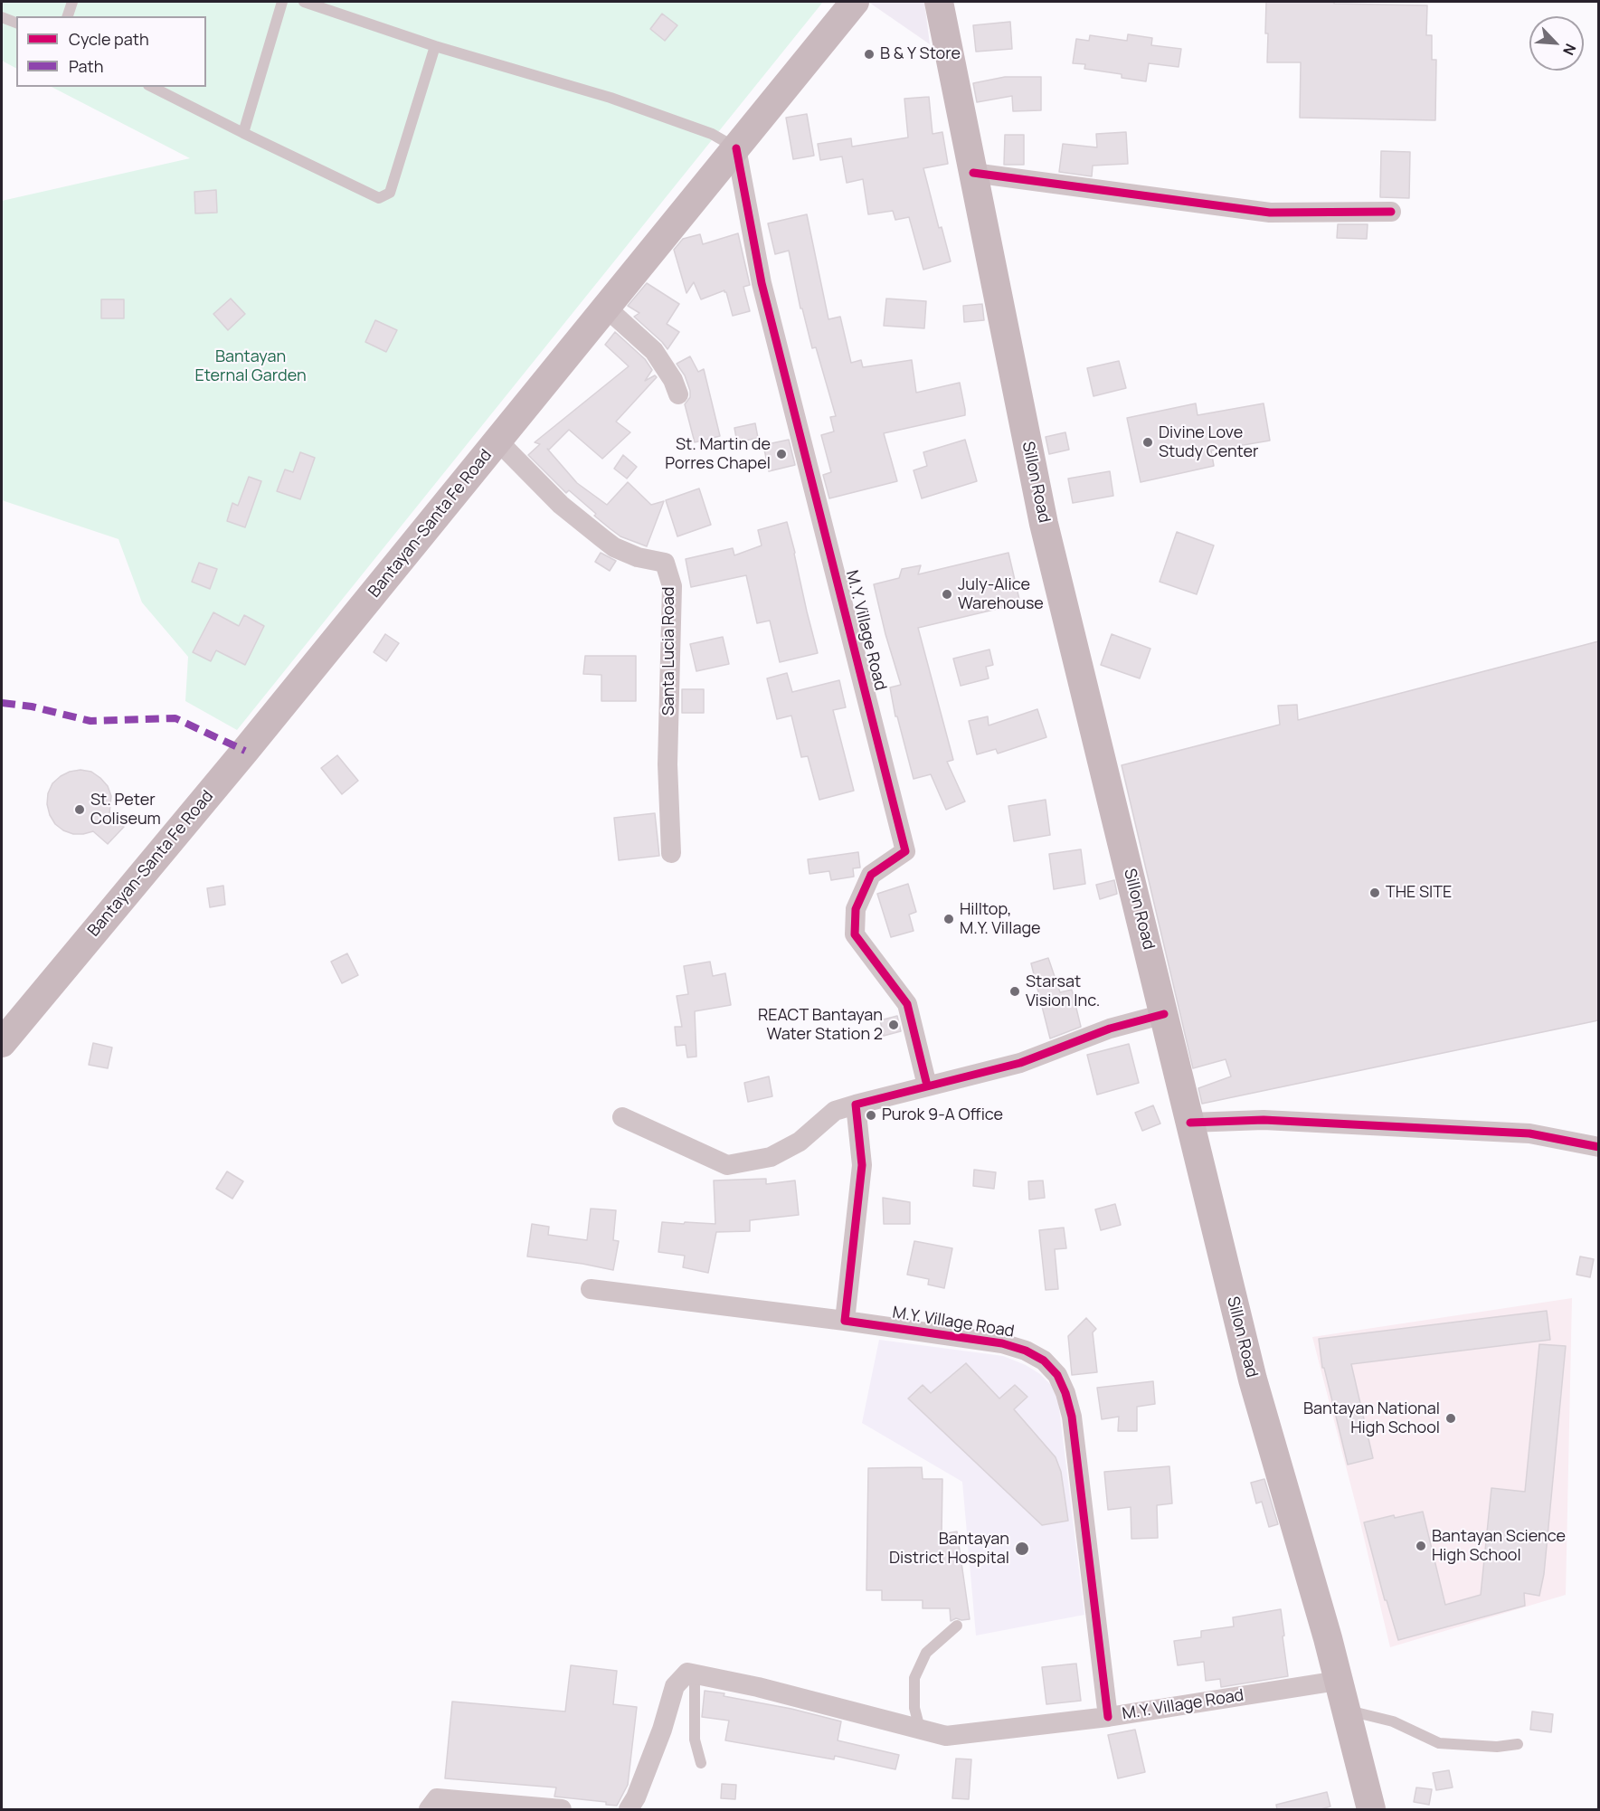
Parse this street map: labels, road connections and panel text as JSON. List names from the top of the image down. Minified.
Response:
{"streets":{"main road":["Sillon Road","Bantayan-Santa Fe Road"],"street":["M.Y. Village Road","Santa Lucia Road"]},"crossings":[["Sillon Road","M.Y. Village Road"],["Bantayan-Santa Fe Road","M.Y. Village Road"],["Bantayan-Santa Fe Road","Santa Lucia Road"]],"parks":["Bantayan Eternal Garden"],"places":["B & Y Store","Divine Love Study Center","St. Martin de Porres Chapel","July-Alice Warehouse","St. Peter Coliseum","THE SITE","Hilltop, M.Y. Village","Starsat Vision Inc.","REACT Bantayan Water Station 2","Purok 9-A Office","Bantayan National High School","Bantayan Science High School","Bantayan District Hospital"],"legend":["Cycle path","Path"],"north":"bottom right"}
